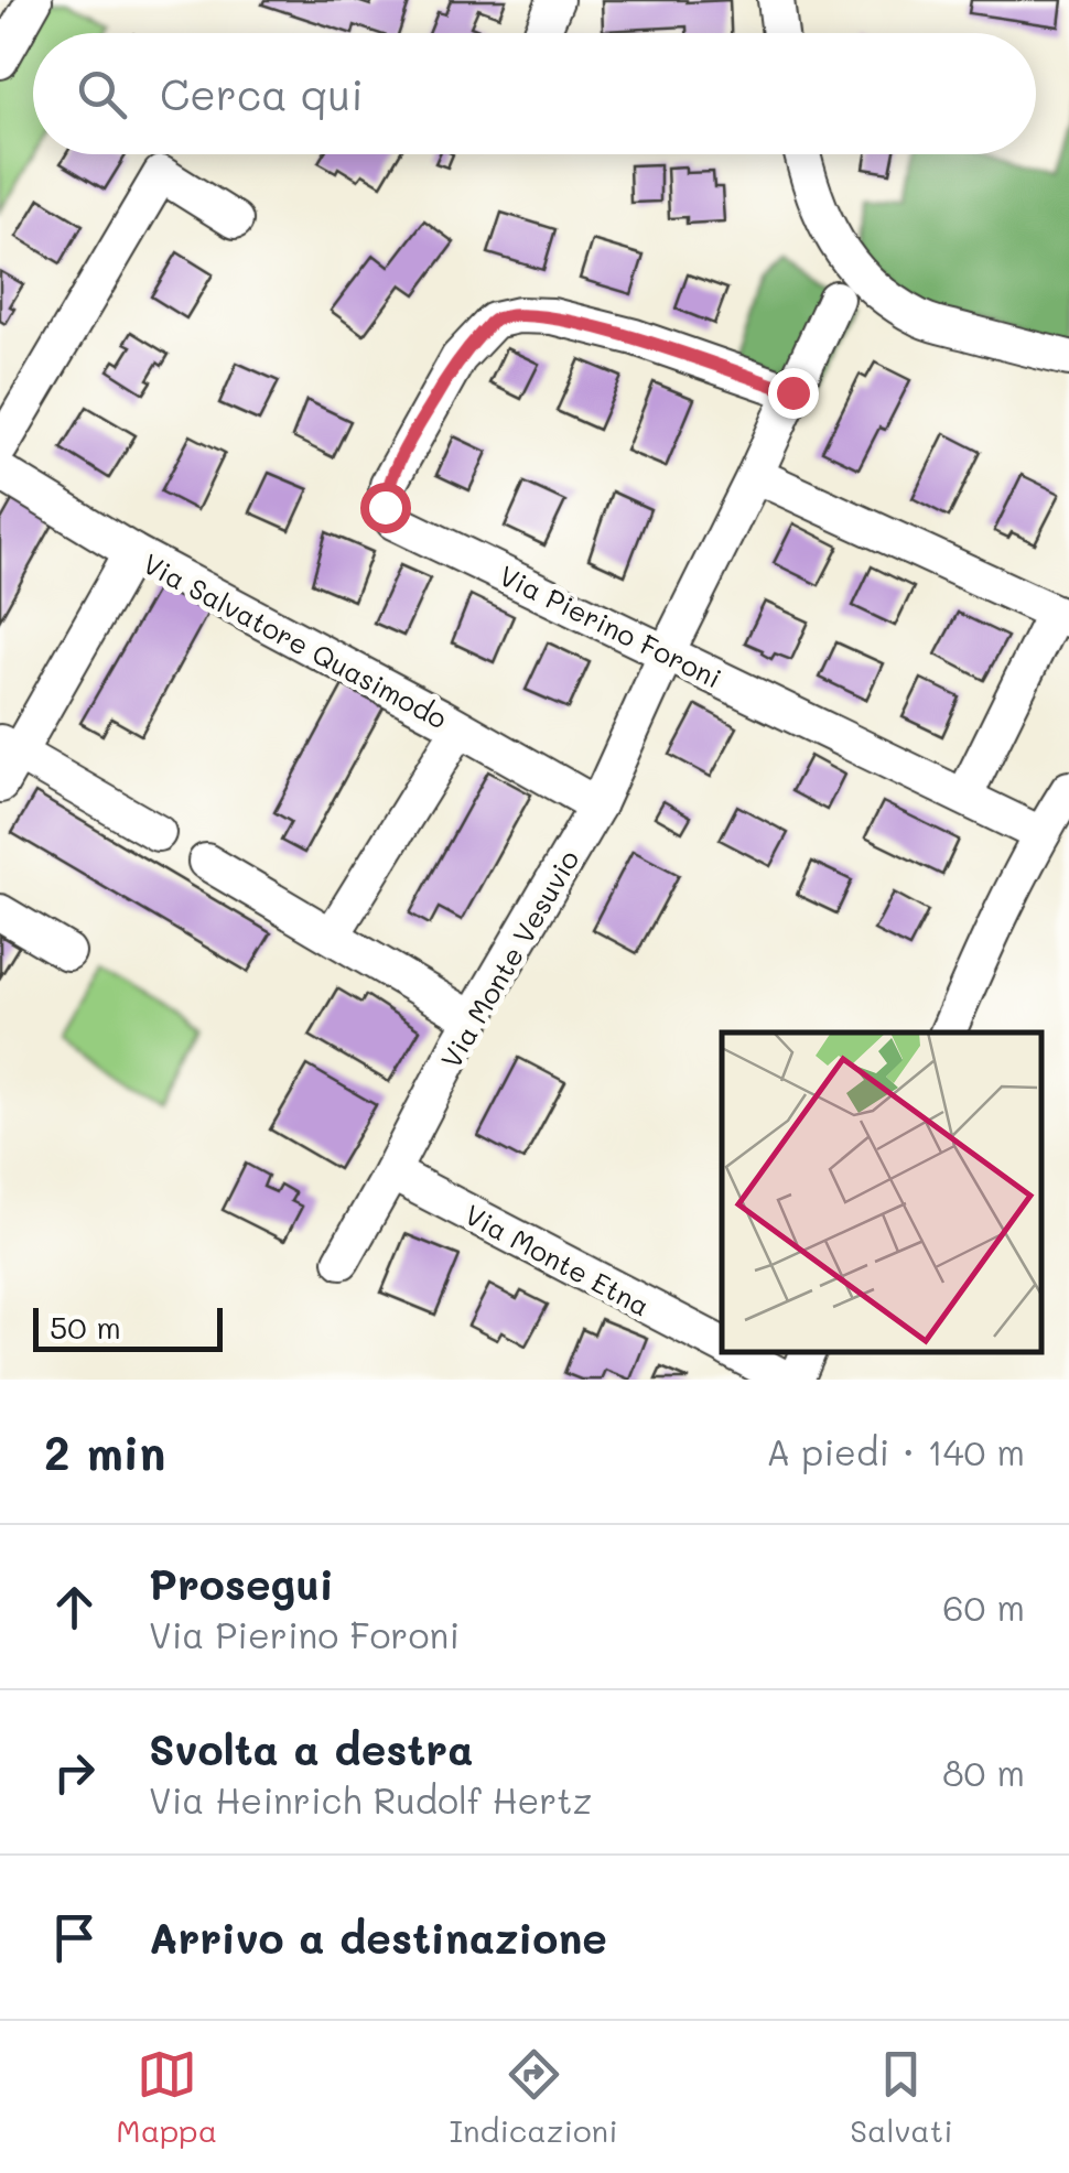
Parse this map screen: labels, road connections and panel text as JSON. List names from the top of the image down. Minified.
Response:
{"streets":{"street":["Via Pierino Foroni","Via Salvatore Quasimodo","Via Monte Vesuvio","Via Monte Etna"]},"crossings":[["Via Pierino Foroni","Via Monte Vesuvio"],["Via Salvatore Quasimodo","Via Monte Vesuvio"],["Via Monte Vesuvio","Via Monte Etna"]],"scale_bar":"50 m","page":{"search":"Cerca qui","scale":"50 m","heading":["2 min","A piedi · 140 m"],"list":[["Prosegui","Via Pierino Foroni","60 m"],["Svolta a destra","Via Heinrich Rudolf Hertz","80 m"],"Arrivo a destinazione"],"nav":["Mappa","Indicazioni","Salvati"]}}
